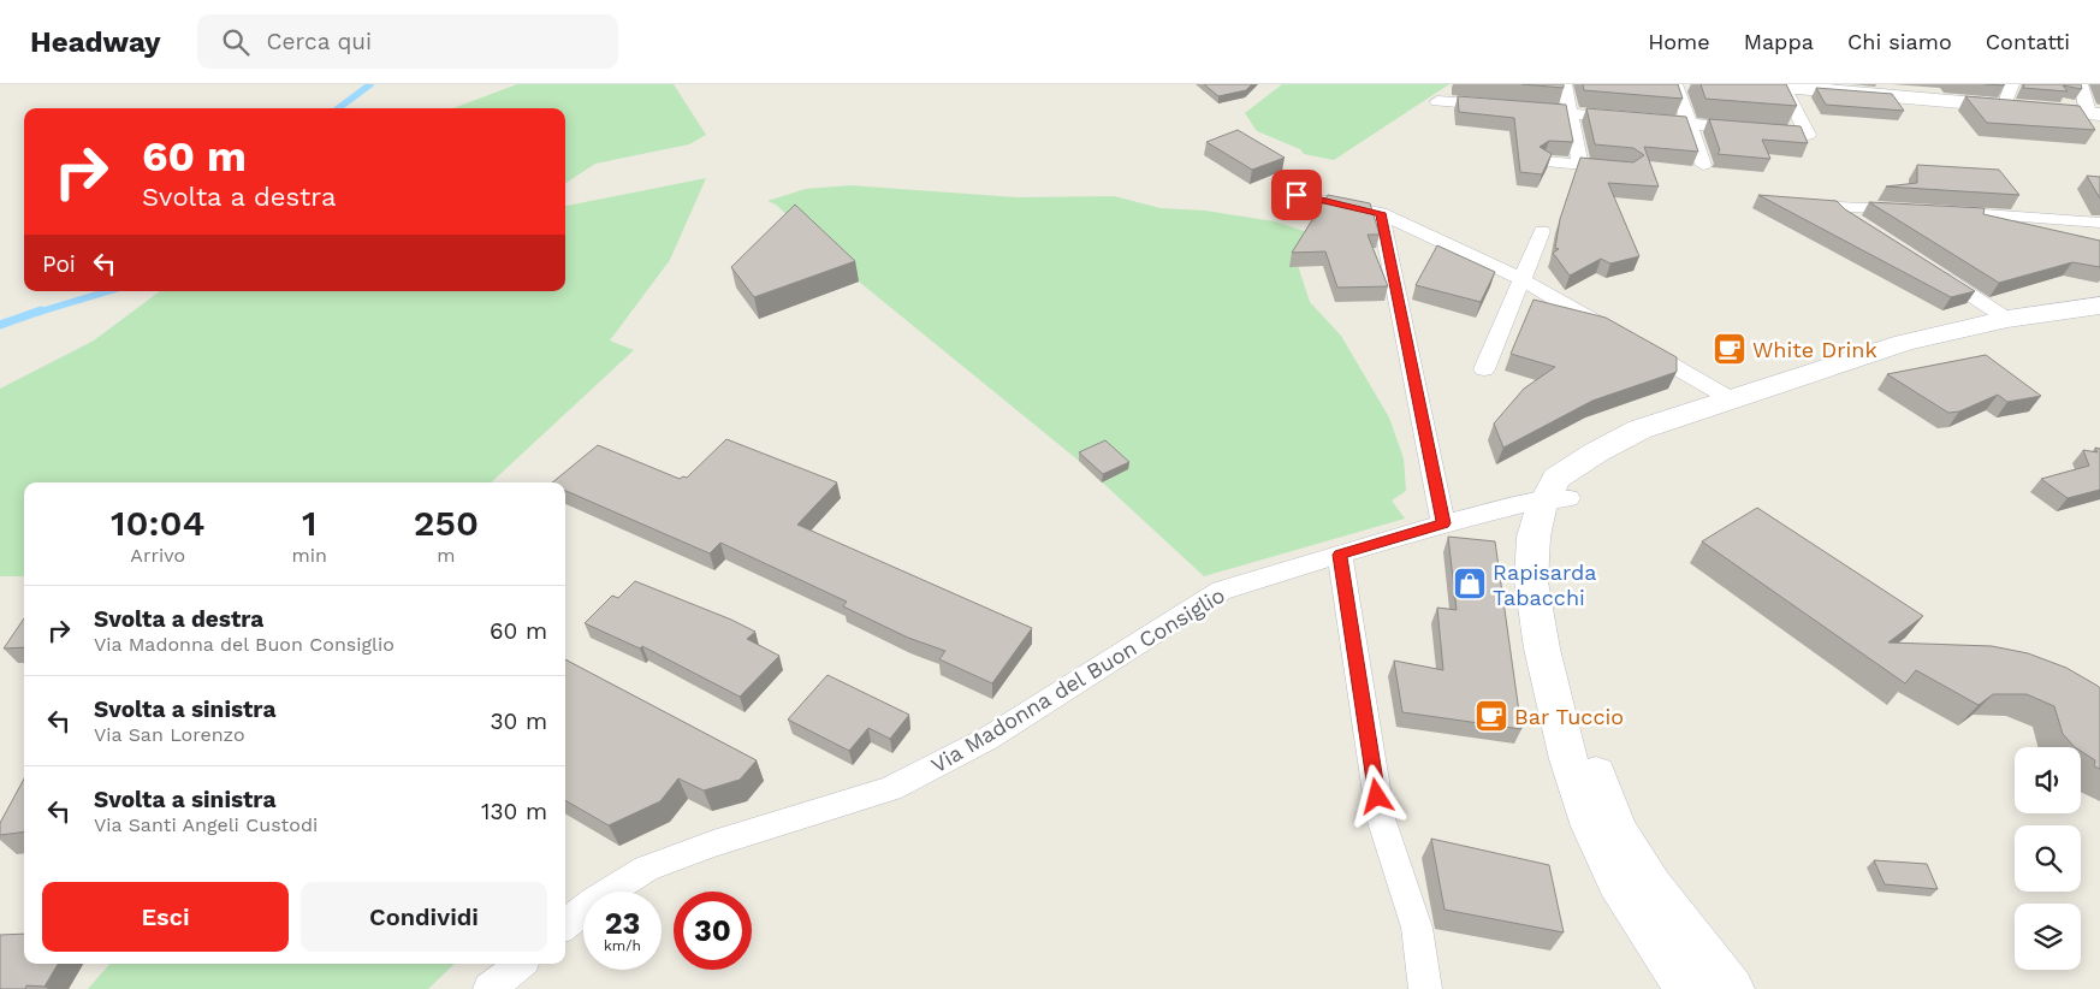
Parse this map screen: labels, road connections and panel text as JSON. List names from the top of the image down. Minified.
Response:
{"streets":{"street":["Via Madonna del Buon Consiglio"]},"places":{"cafe":["White Drink","Bar Tuccio"],"shop":["Rapisarda Tabacchi"]},"page":{"header":"Headway","search":"Cerca qui","nav":["Home","Mappa","Chi siamo","Contatti"],"turn":["60 m","Svolta a destra"],"then":"Poi","eta":["10:04","Arrivo","1","min","250","m"],"list":[{"name":"Svolta a destra","note":"Via Madonna del Buon Consiglio","value":"60 m"},{"name":"Svolta a sinistra","note":"Via San Lorenzo","value":"30 m"},{"name":"Svolta a sinistra","note":"Via Santi Angeli Custodi","value":"130 m"}],"buttons":["Esci","Condividi"],"speed":"23 km/h","limit":"30"}}
